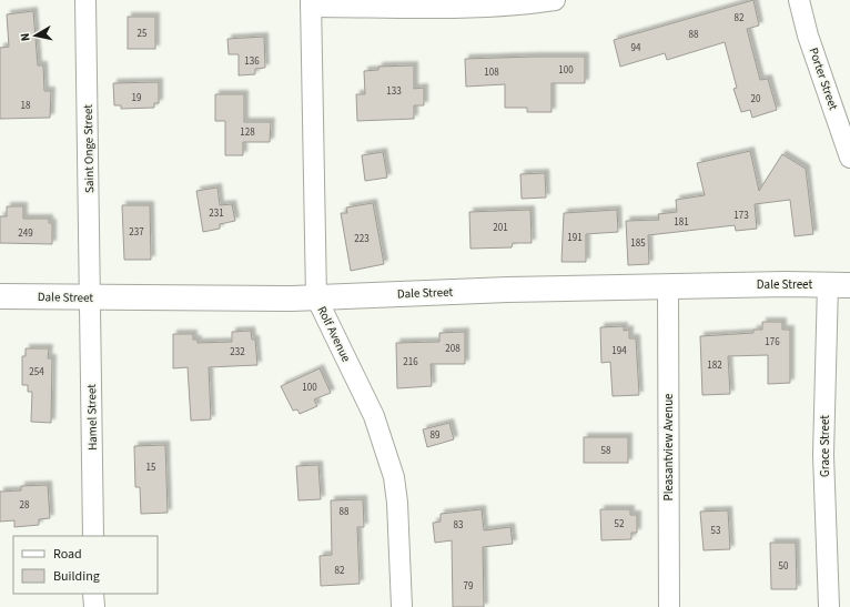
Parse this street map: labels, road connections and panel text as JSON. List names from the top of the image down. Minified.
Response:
{"streets":{"street":["Porter Street","Saint Onge Street","Dale Street","Rolf Avenue","Hamel Street","Grace Street","Pleasantview Avenue"]},"crossings":[["Saint Onge Street","Dale Street"],["Saint Onge Street","Hamel Street"],["Dale Street","Rolf Avenue"],["Dale Street","Hamel Street"],["Dale Street","Grace Street"],["Dale Street","Pleasantview Avenue"]],"house_numbers":["82","25","88","94","136","100","108","133","19","20","18","128","231","173","181","201","237","249","191","223","185","176","208","194","232","216","182","254","100","89","58","15","28","88","52","83","53","50","82","79"],"legend":["Road","Building"],"north":"left"}
